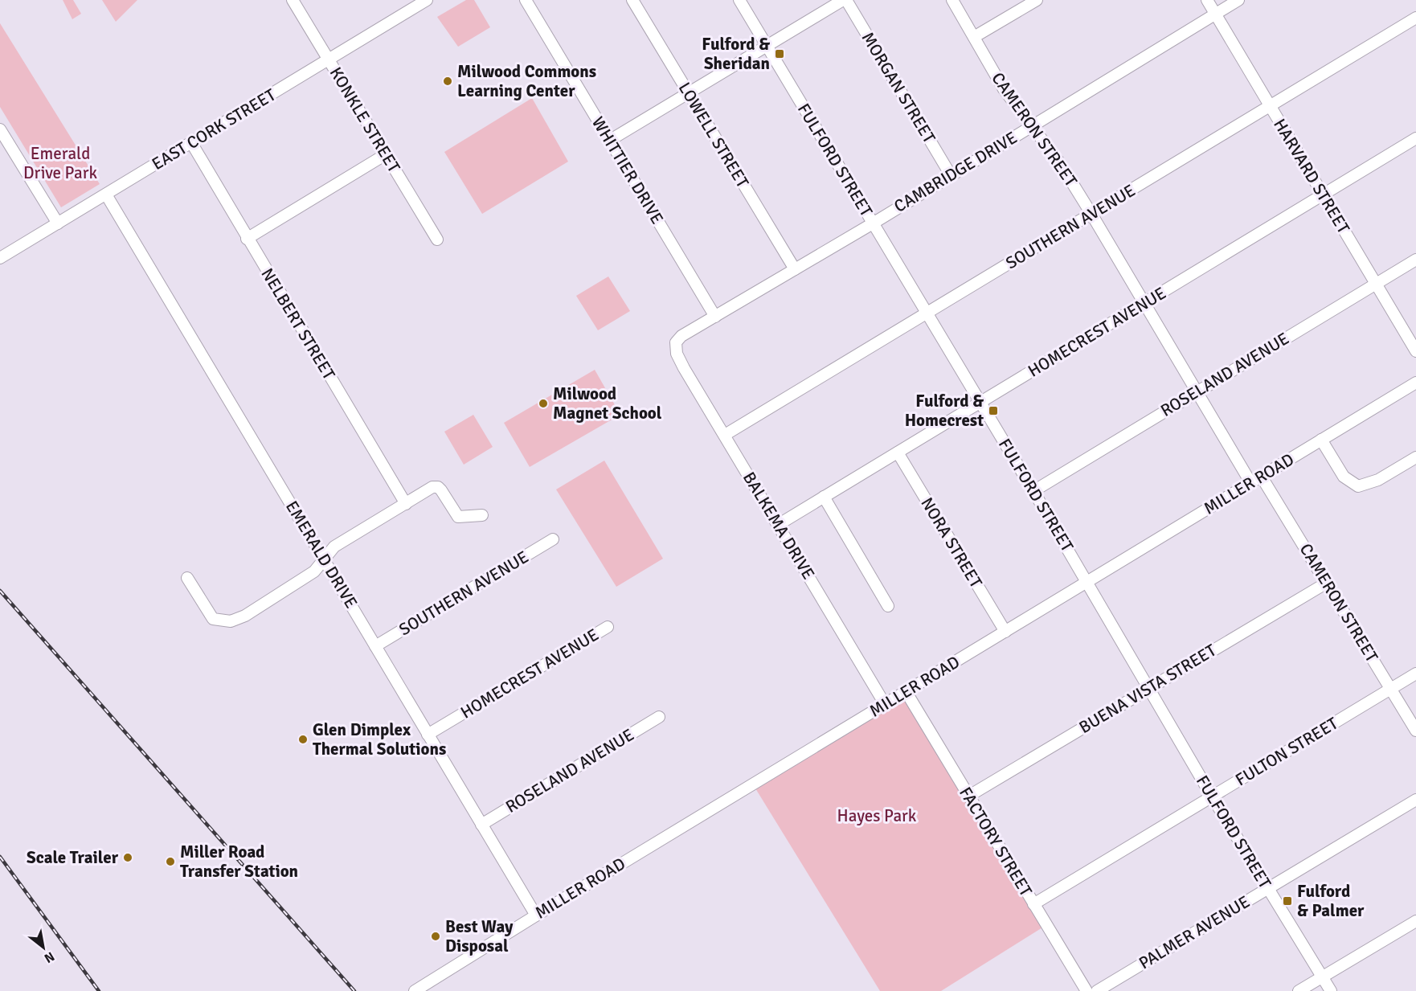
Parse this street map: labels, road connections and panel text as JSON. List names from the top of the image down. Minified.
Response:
{"streets":{"street":["MORGAN STREET","KONKLE STREET","EAST CORK STREET","CAMERON STREET","LOWELL STREET","FULFORD STREET","WHITTIER DRIVE","CAMBRIDGE DRIVE","HARVARD STREET","SOUTHERN AVENUE","NELBERT STREET","HOMECREST AVENUE","ROSELAND AVENUE","MILLER ROAD","BALKEMA DRIVE","NORA STREET","EMERALD DRIVE","BUENA VISTA STREET","FULTON STREET","FACTORY STREET","PALMER AVENUE"]},"crossings":[["MORGAN STREET","CAMBRIDGE DRIVE"],["KONKLE STREET","EAST CORK STREET"],["EAST CORK STREET","NELBERT STREET"],["EAST CORK STREET","EMERALD DRIVE"],["CAMERON STREET","CAMBRIDGE DRIVE"],["CAMERON STREET","SOUTHERN AVENUE"],["CAMERON STREET","HOMECREST AVENUE"],["CAMERON STREET","ROSELAND AVENUE"],["CAMERON STREET","MILLER ROAD"],["CAMERON STREET","BUENA VISTA STREET"],["CAMERON STREET","FULTON STREET"],["LOWELL STREET","CAMBRIDGE DRIVE"],["FULFORD STREET","CAMBRIDGE DRIVE"],["FULFORD STREET","SOUTHERN AVENUE"],["FULFORD STREET","HOMECREST AVENUE"],["FULFORD STREET","ROSELAND AVENUE"],["FULFORD STREET","MILLER ROAD"],["FULFORD STREET","BUENA VISTA STREET"],["FULFORD STREET","FULTON STREET"],["FULFORD STREET","PALMER AVENUE"],["WHITTIER DRIVE","CAMBRIDGE DRIVE"],["CAMBRIDGE DRIVE","HARVARD STREET"],["CAMBRIDGE DRIVE","BALKEMA DRIVE"],["HARVARD STREET","SOUTHERN AVENUE"],["HARVARD STREET","HOMECREST AVENUE"],["HARVARD STREET","ROSELAND AVENUE"],["SOUTHERN AVENUE","BALKEMA DRIVE"],["SOUTHERN AVENUE","EMERALD DRIVE"],["HOMECREST AVENUE","BALKEMA DRIVE"],["HOMECREST AVENUE","NORA STREET"],["HOMECREST AVENUE","EMERALD DRIVE"],["ROSELAND AVENUE","EMERALD DRIVE"],["MILLER ROAD","BALKEMA DRIVE"],["MILLER ROAD","NORA STREET"],["MILLER ROAD","EMERALD DRIVE"],["MILLER ROAD","FACTORY STREET"],["BUENA VISTA STREET","FACTORY STREET"],["FULTON STREET","FACTORY STREET"]],"parks":["Emerald Drive Park","Hayes Park"],"places":{"transit":["Fulford & Sheridan","Fulford & Homecrest","Fulford & Palmer"],"other":["Milwood Commons Learning Center","Milwood Magnet School","Glen Dimplex Thermal Solutions","Scale Trailer","Miller Road Transfer Station","Best Way Disposal"]},"north":"bottom right"}
